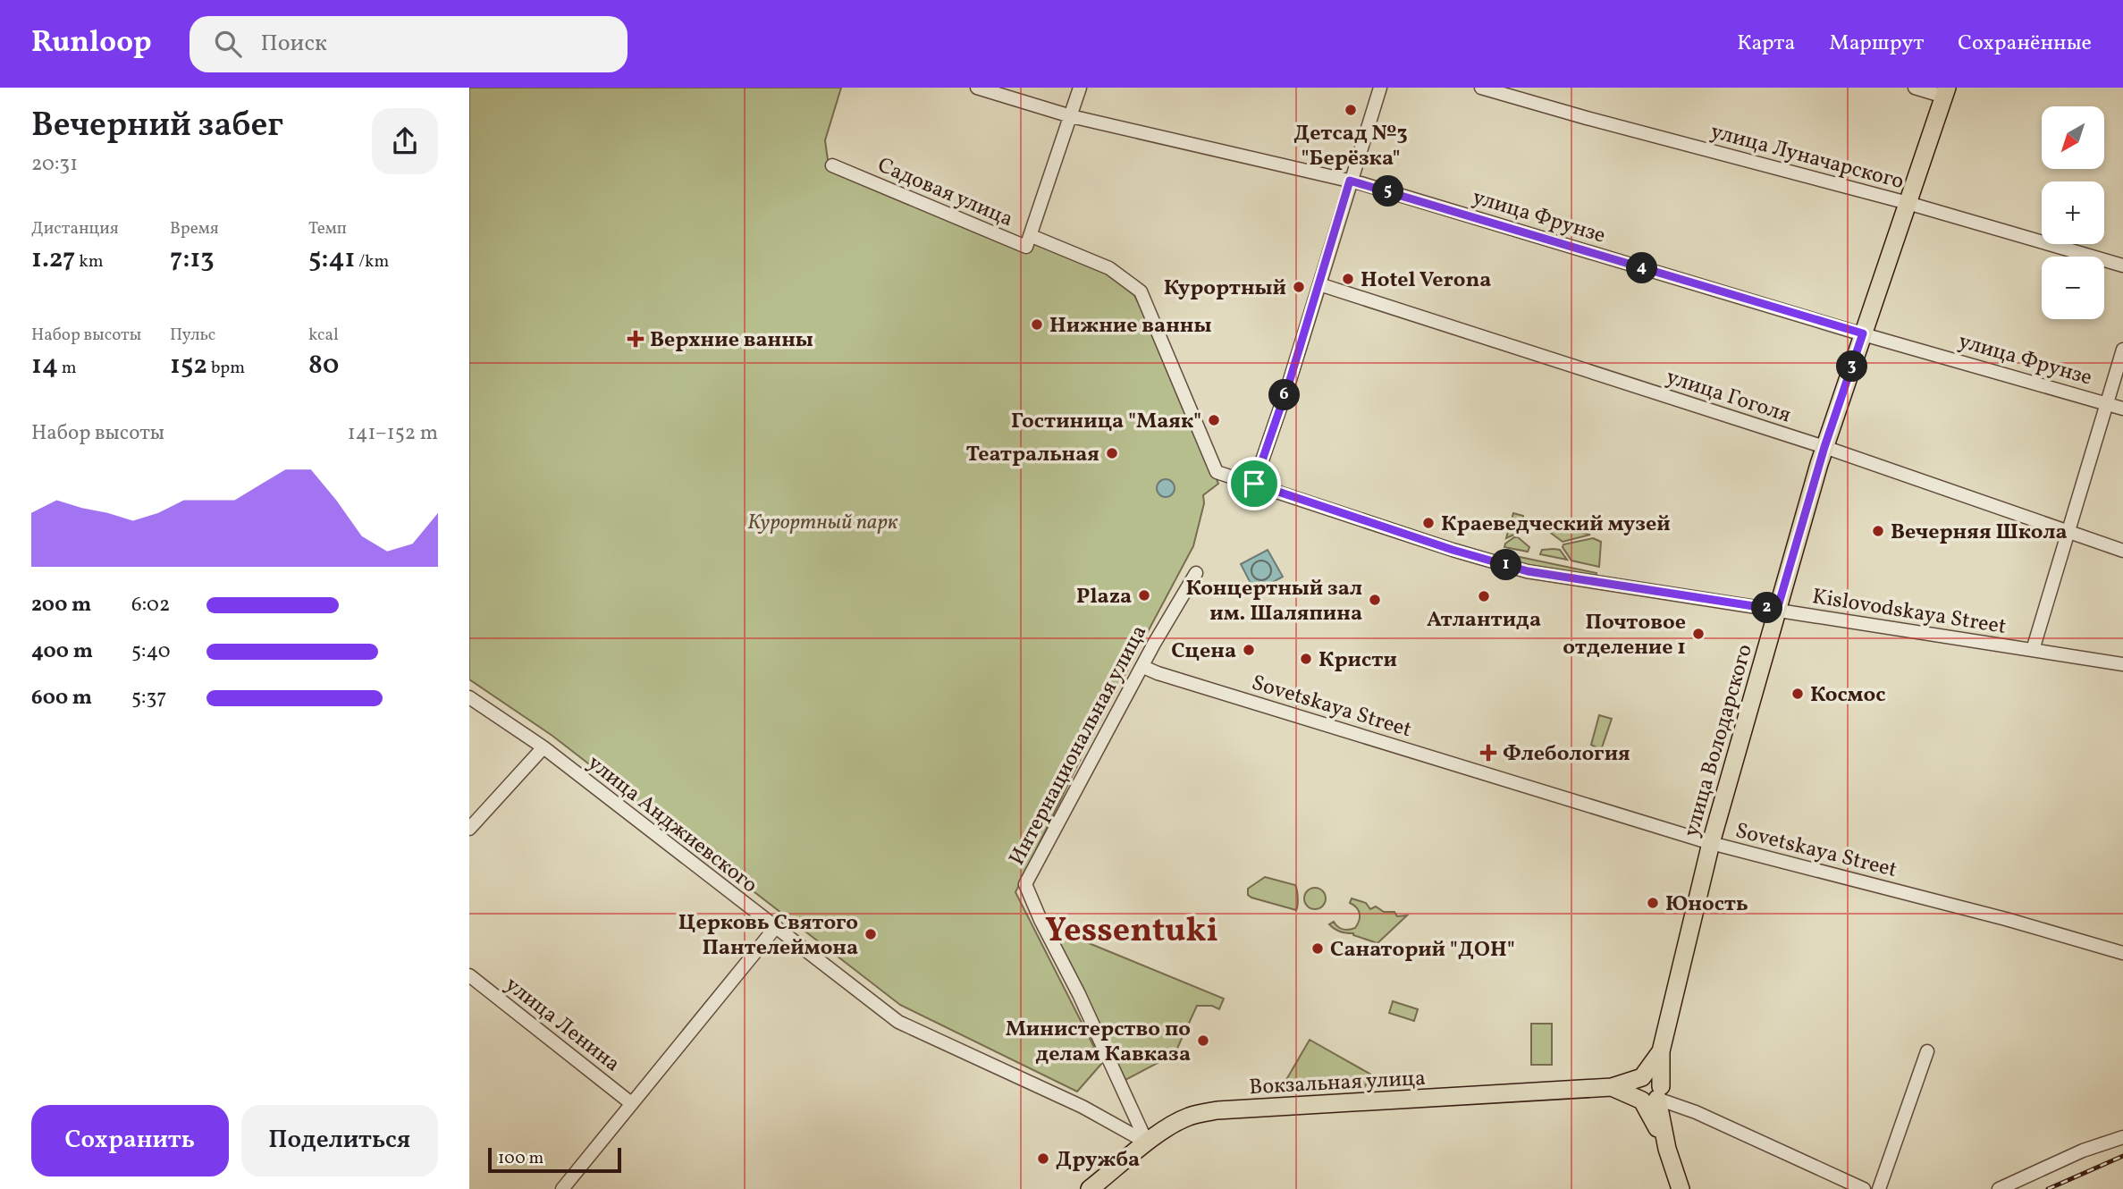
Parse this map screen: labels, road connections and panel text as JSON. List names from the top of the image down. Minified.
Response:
{"streets":{"main road":["улица Володарского","Вокзальная улица"],"street":["улица Луначарского","Садовая улица","улица Фрунзе","улица Гоголя","Kislovodskaya Street","Sovetskaya Street","Интернациональная улица","улица Анджиевского","улица Ленина"]},"crossings":[["улица Луначарского","улица Володарского"],["Садовая улица","улица Фрунзе"],["Садовая улица","Kislovodskaya Street"],["улица Фрунзе","улица Володарского"],["улица Гоголя","улица Володарского"],["Kislovodskaya Street","улица Володарского"],["Sovetskaya Street","улица Володарского"],["Sovetskaya Street","Интернациональная улица"],["Интернациональная улица","улица Анджиевского"],["Интернациональная улица","Вокзальная улица"],["улица Анджиевского","Вокзальная улица"]],"districts":["Yessentuki"],"parks":["Курортный парк"],"places":{"other":["Детсад №3 \"Берёзка\"","Hotel Verona","Курортный","Нижние ванны","Гостиница \"Маяк\"","Театральная","Краеведческий музей","Вечерняя Школа","Plaza","Атлантида","Концертный зал им. Шаляпина","Почтовое отделение 1","Сцена","Кристи","Космос","Юность","Церковь Святого Пантелеймона","Санаторий \"ДОН\"","Министерство по делам Кавказа","Дружба"],"health":["Верхние ванны","Флебология"]},"scale_bar":"100 m","north":"bottom left","page":{"header":"Runloop","search":"Поиск","nav":["Карта","Маршрут","Сохранённые"],"heading":["Вечерний забег","20:31"],"map_buttons":["+","−"],"pins":["5","4","3","6","1","2"],"stats":[["Дистанция","1.27 km"],["Время","7:13"],["Темп","5:41 /km"],["Набор высоты","14 m"],["Пульс","152 bpm"],["kcal","80"]],"chart":["Набор высоты","141–152 m"],"list":[{"name":"200 m","note":"6:02"},{"name":"400 m","note":"5:40"},{"name":"600 m","note":"5:37"}],"buttons":["Сохранить","Поделиться"],"scale":"100 m"}}
